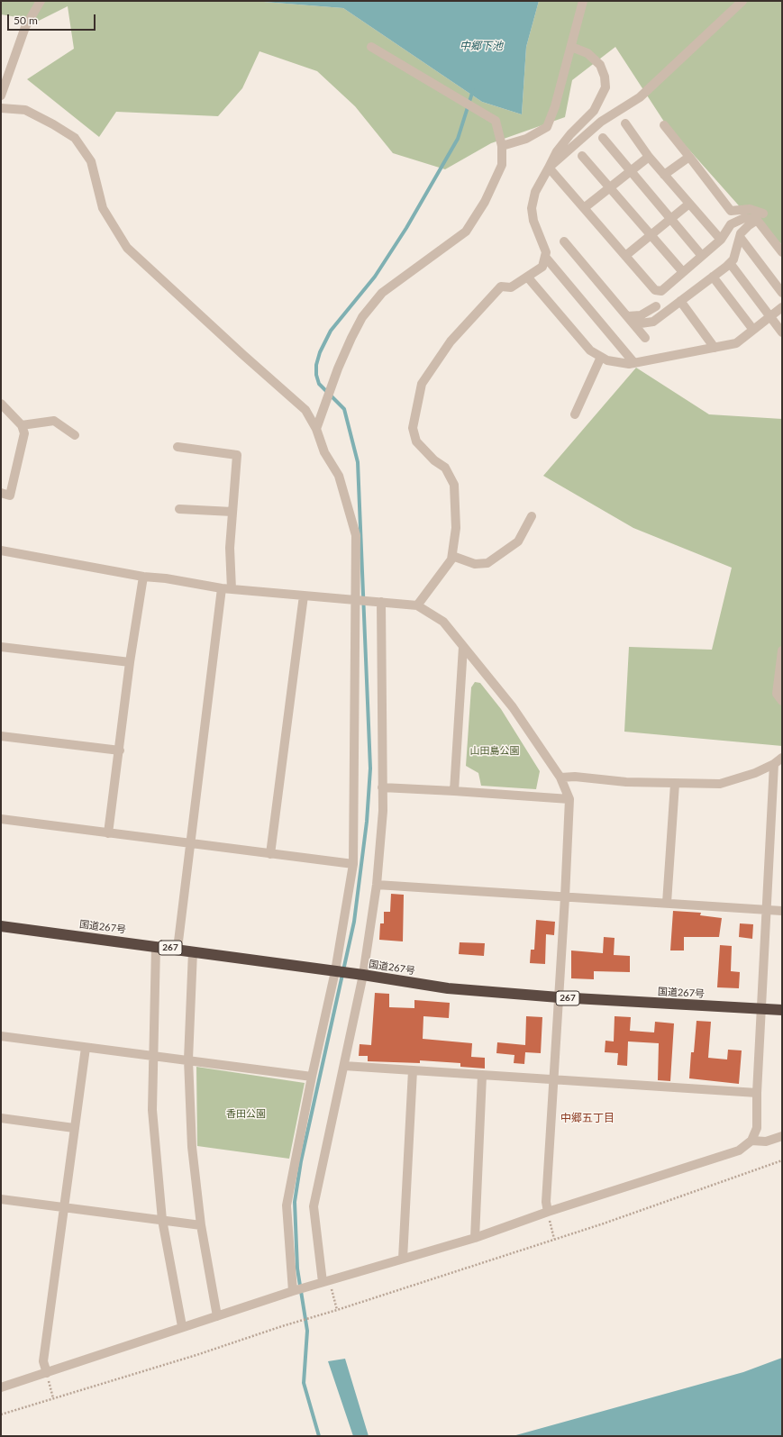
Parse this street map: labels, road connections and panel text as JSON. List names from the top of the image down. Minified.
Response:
{"streets":{"highway":["国道267号","267"]},"districts":["中郷五丁目"],"water":["中郷下池"],"parks":["山田島公園","香田公園"],"scale_bar":"50 m"}
